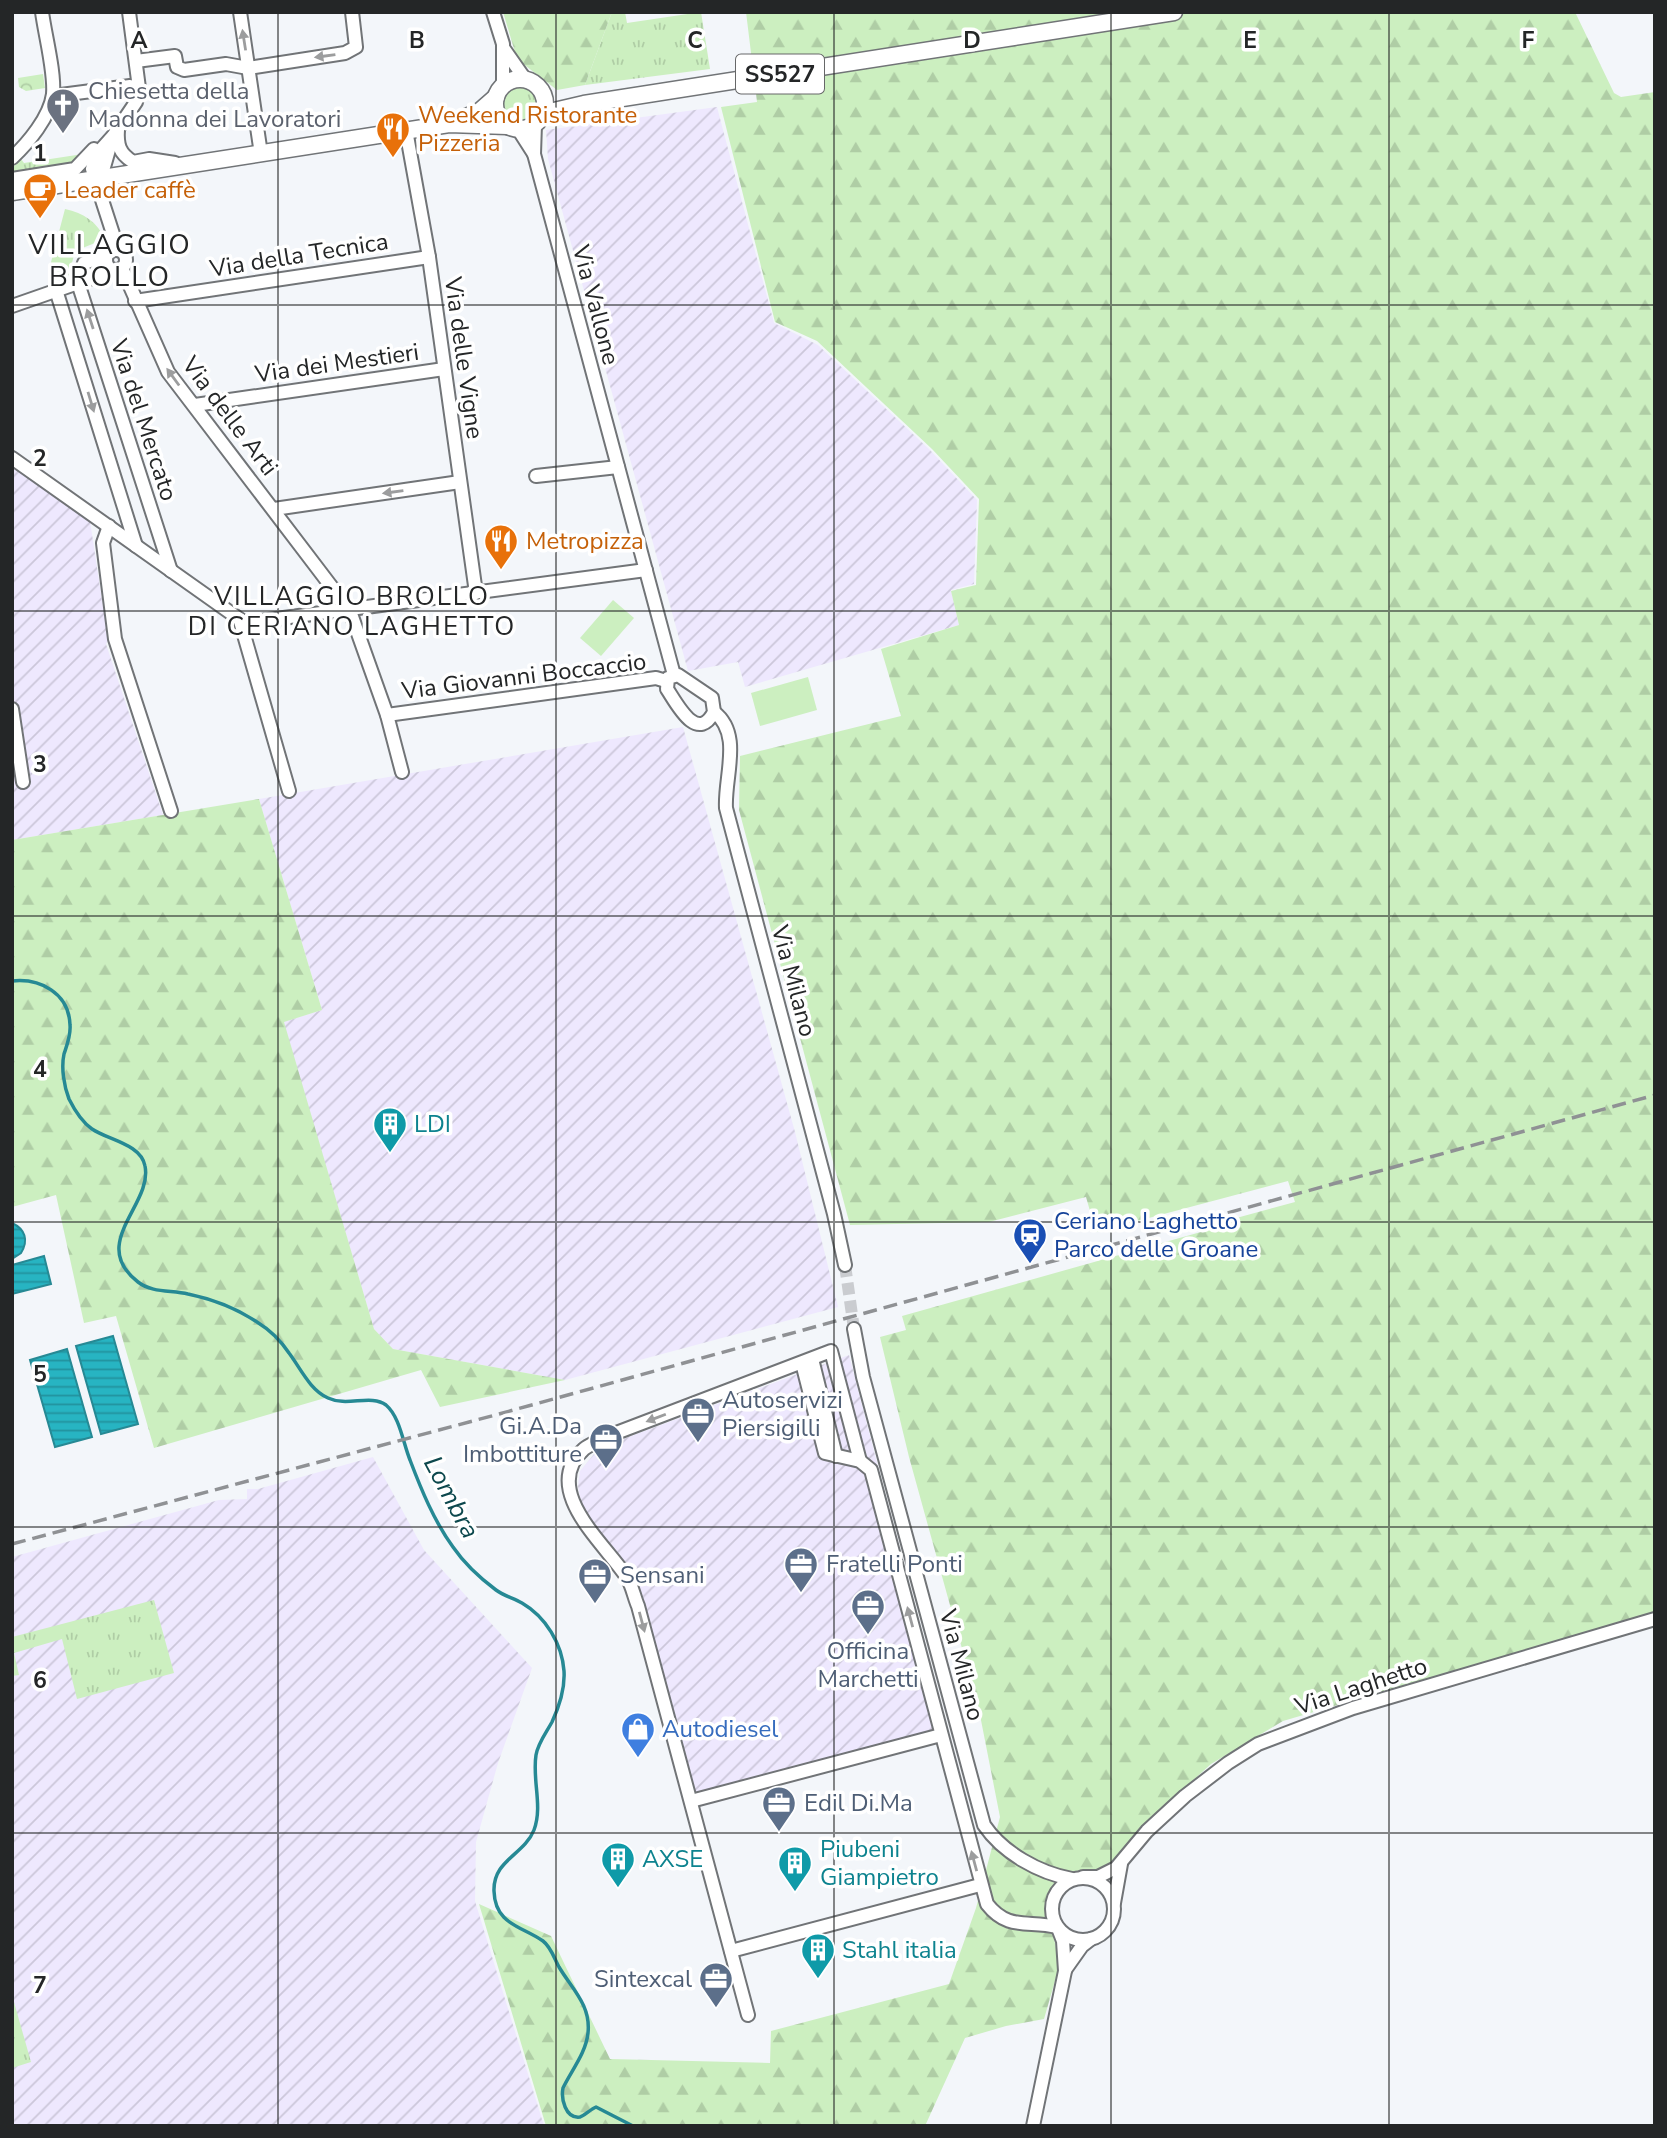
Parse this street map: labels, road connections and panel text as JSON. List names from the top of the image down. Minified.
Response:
{"streets":{"main road":["SS527"],"street":["Via della Tecnica","Via Vallone","Via delle Vigne","Via dei Mestieri","Via delle Arti","Via del Mercato","Via Giovanni Boccaccio","Via Milano","Via Laghetto"]},"crossings":[["SS527","Via Vallone"],["SS527","Via delle Vigne"],["Via della Tecnica","Via delle Vigne"],["Via della Tecnica","Via delle Arti"],["Via delle Vigne","Via dei Mestieri"],["Via dei Mestieri","Via delle Arti"],["Via delle Arti","Via Giovanni Boccaccio"],["Via Giovanni Boccaccio","Via Milano"],["Via Milano","Via Laghetto"]],"districts":["VILLAGGIO BROLLO","VILLAGGIO BROLLO DI CERIANO LAGHETTO"],"water":["Lombra"],"places":{"church":["Chiesetta della Madonna dei Lavoratori"],"restaurant":["Weekend Ristorante Pizzeria","Metropizza"],"cafe":["Leader caffè"],"building":["LDI","AXSE","Piubeni Giampietro","Stahl italia"],"station":["Ceriano Laghetto Parco delle Groane"],"office":["Autoservizi Piersigilli","Gi.A.Da Imbottiture","Fratelli Ponti","Sensani","Officina Marchetti","Edil Di.Ma","Sintexcal"],"shop":["Autodiesel"]},"grid":{"columns":["A","B","C","D","E","F"],"rows":["1","2","3","4","5","6","7"]}}
